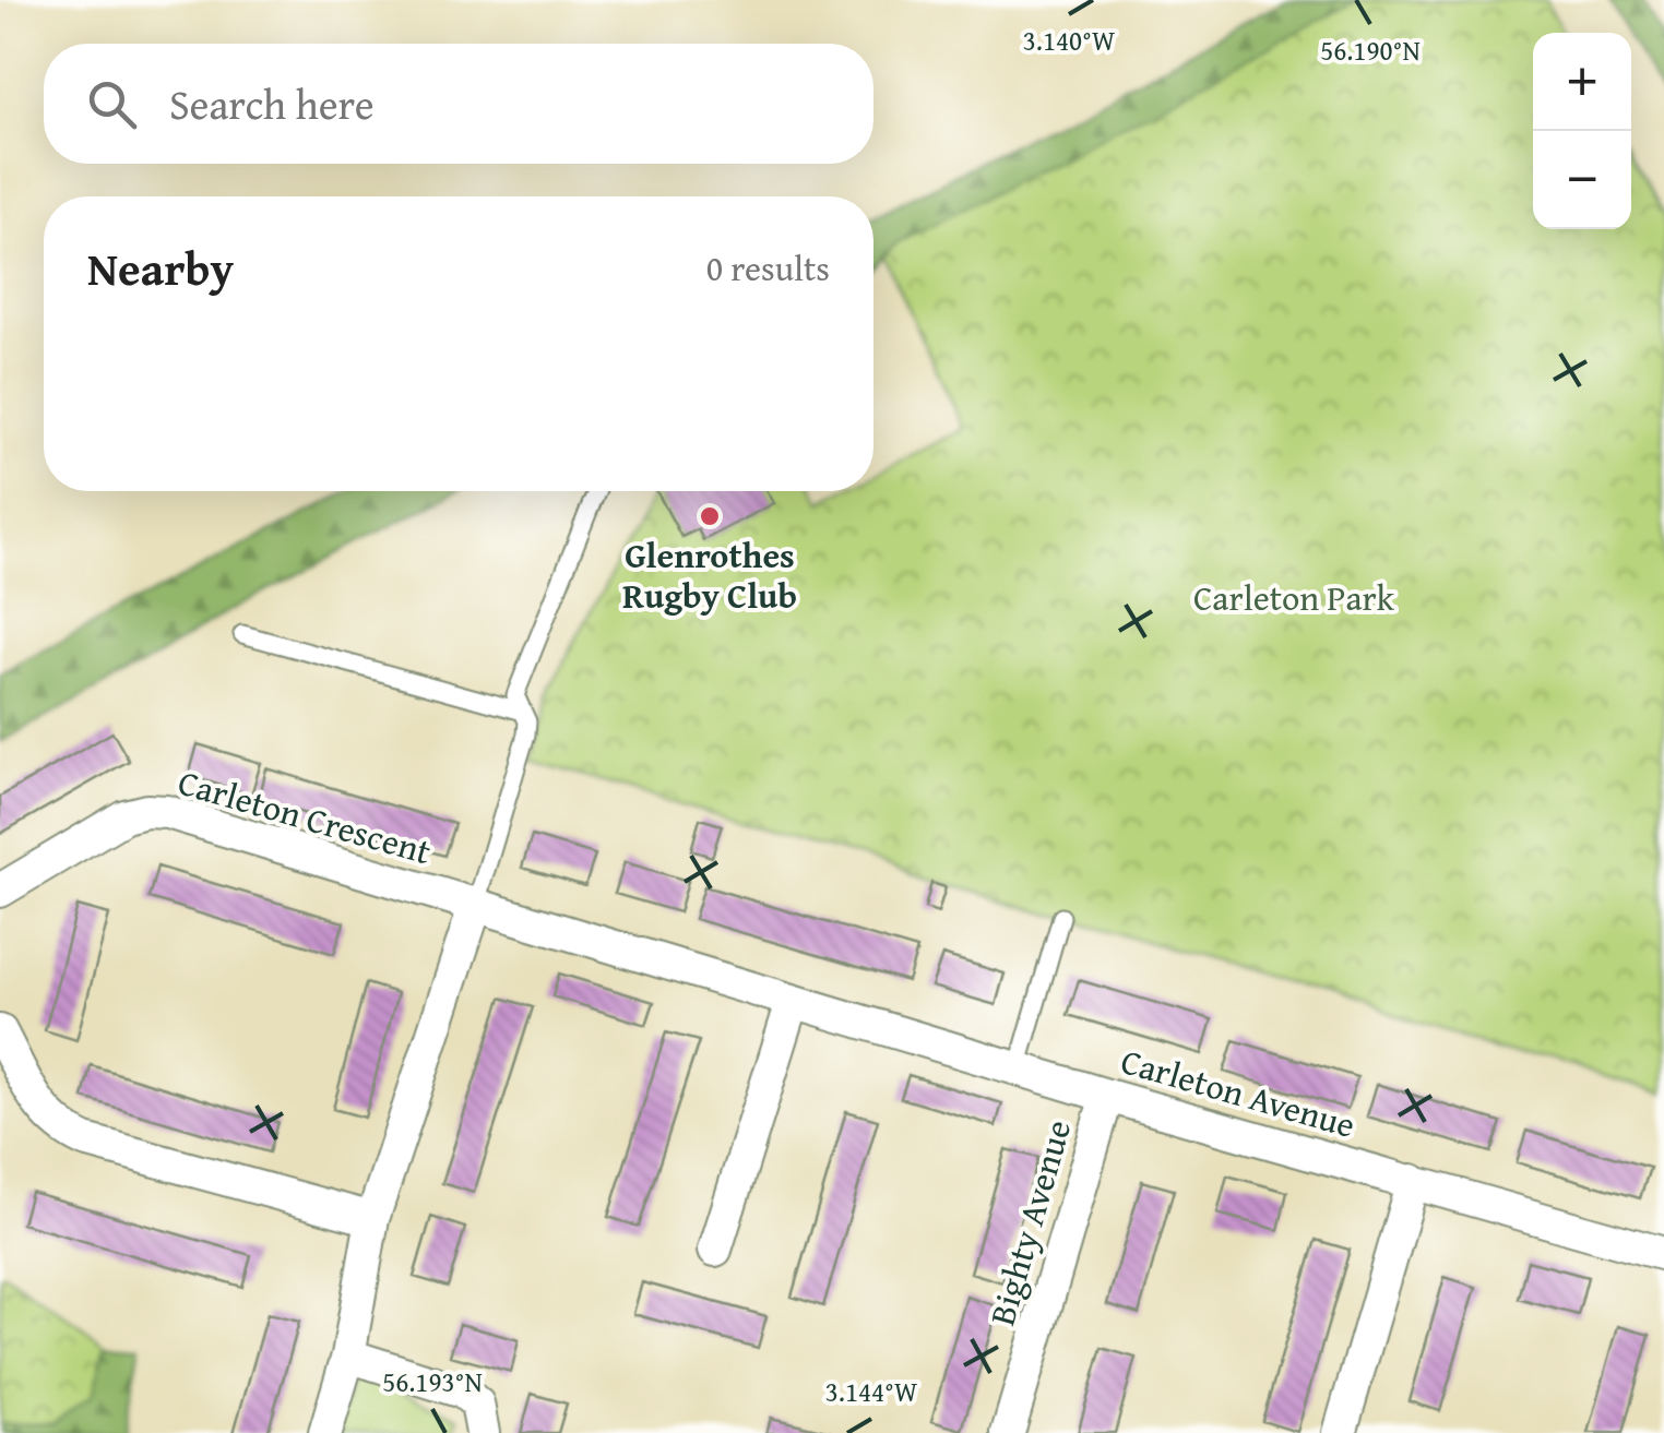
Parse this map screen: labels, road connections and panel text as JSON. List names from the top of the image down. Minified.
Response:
{"streets":{"street":["Carleton Crescent","Carleton Avenue","Bighty Avenue"]},"crossings":[["Carleton Crescent","Carleton Avenue"],["Carleton Avenue","Bighty Avenue"]],"parks":["Carleton Park"],"places":["Glenrothes Rugby Club"],"page":{"map_buttons":["+","−"],"search":"Search here","heading":["Nearby","0 results"]},"coordinates":["3.140°W","56.190°N","56.193°N","3.144°W"]}
